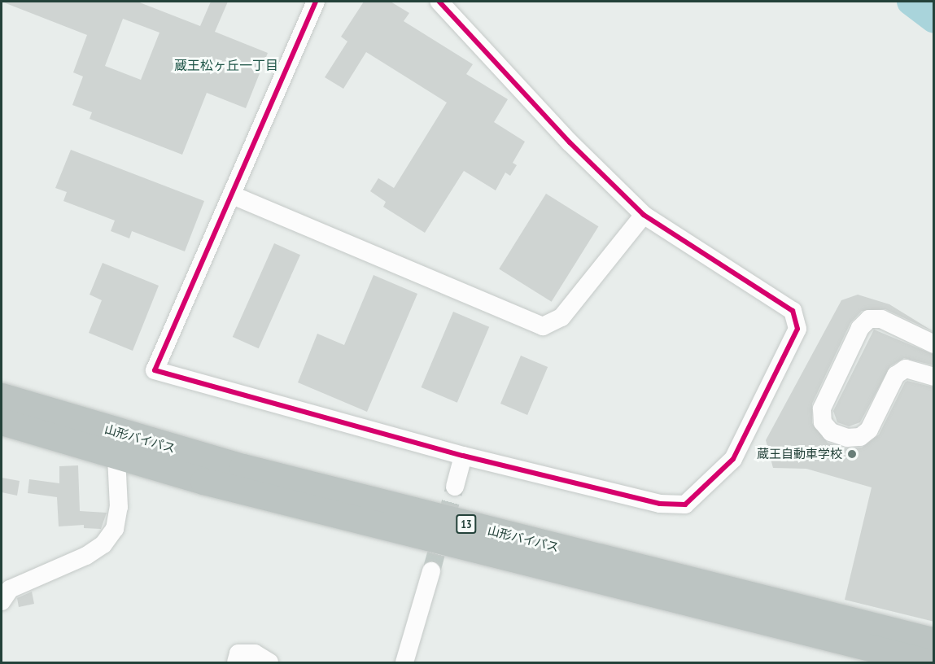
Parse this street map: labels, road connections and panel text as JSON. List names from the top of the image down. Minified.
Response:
{"streets":{"highway":["山形バイパス","13"]},"districts":["蔵王松ヶ丘一丁目"],"places":["蔵王自動車学校"]}
